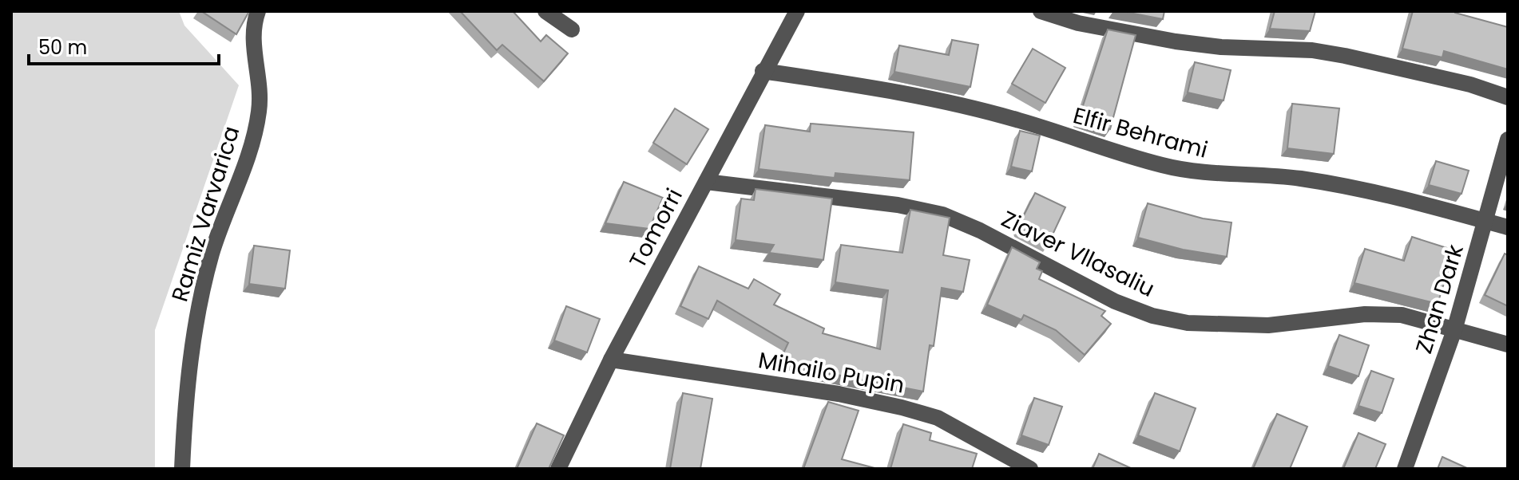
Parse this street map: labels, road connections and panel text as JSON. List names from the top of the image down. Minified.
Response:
{"streets":{"street":["Elfir Behrami","Ramiz Varvarica","Tomorri","Ziaver Vllasaliu","Zhan Dark","Mihailo Pupin"]},"crossings":[["Elfir Behrami","Tomorri"],["Elfir Behrami","Zhan Dark"],["Tomorri","Ziaver Vllasaliu"],["Tomorri","Mihailo Pupin"],["Ziaver Vllasaliu","Zhan Dark"]],"scale_bar":"50 m"}
